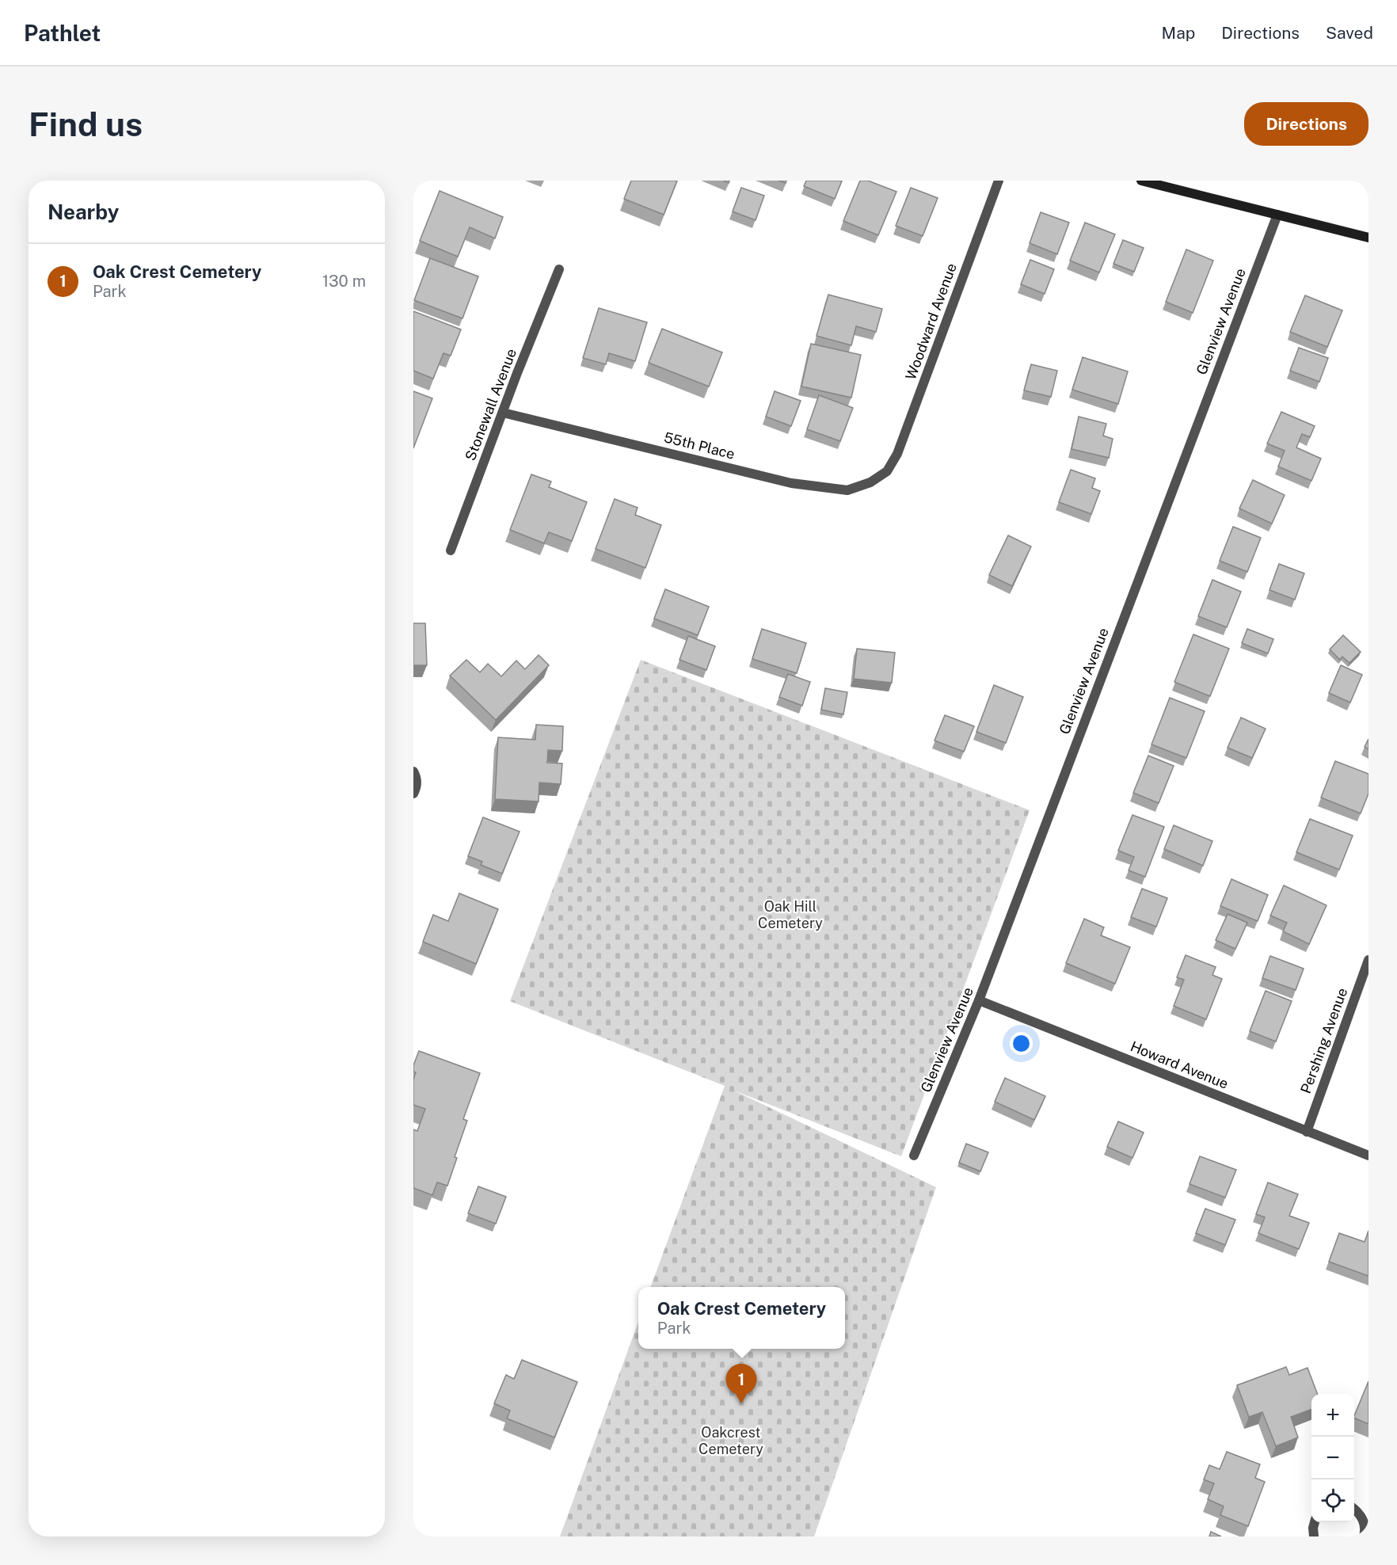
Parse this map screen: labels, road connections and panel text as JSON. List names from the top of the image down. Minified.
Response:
{"streets":{"street":["Woodward Avenue","Glenview Avenue","Stonewall Avenue","55th Place","Pershing Avenue","Howard Avenue"]},"crossings":[["Woodward Avenue","55th Place"],["Glenview Avenue","Howard Avenue"],["Stonewall Avenue","55th Place"],["Pershing Avenue","Howard Avenue"]],"parks":["Oak Hill Cemetery","Oakcrest Cemetery"],"page":{"header":"Pathlet","nav":["Map","Directions","Saved"],"buttons":"Directions","title":"Find us","heading":"Nearby","list":[{"mark":"1","name":"Oak Crest Cemetery","note":"Park","value":"130 m"}],"popup":["Oak Crest Cemetery","Park"],"pins":"1","map_buttons":["+","−"]}}
